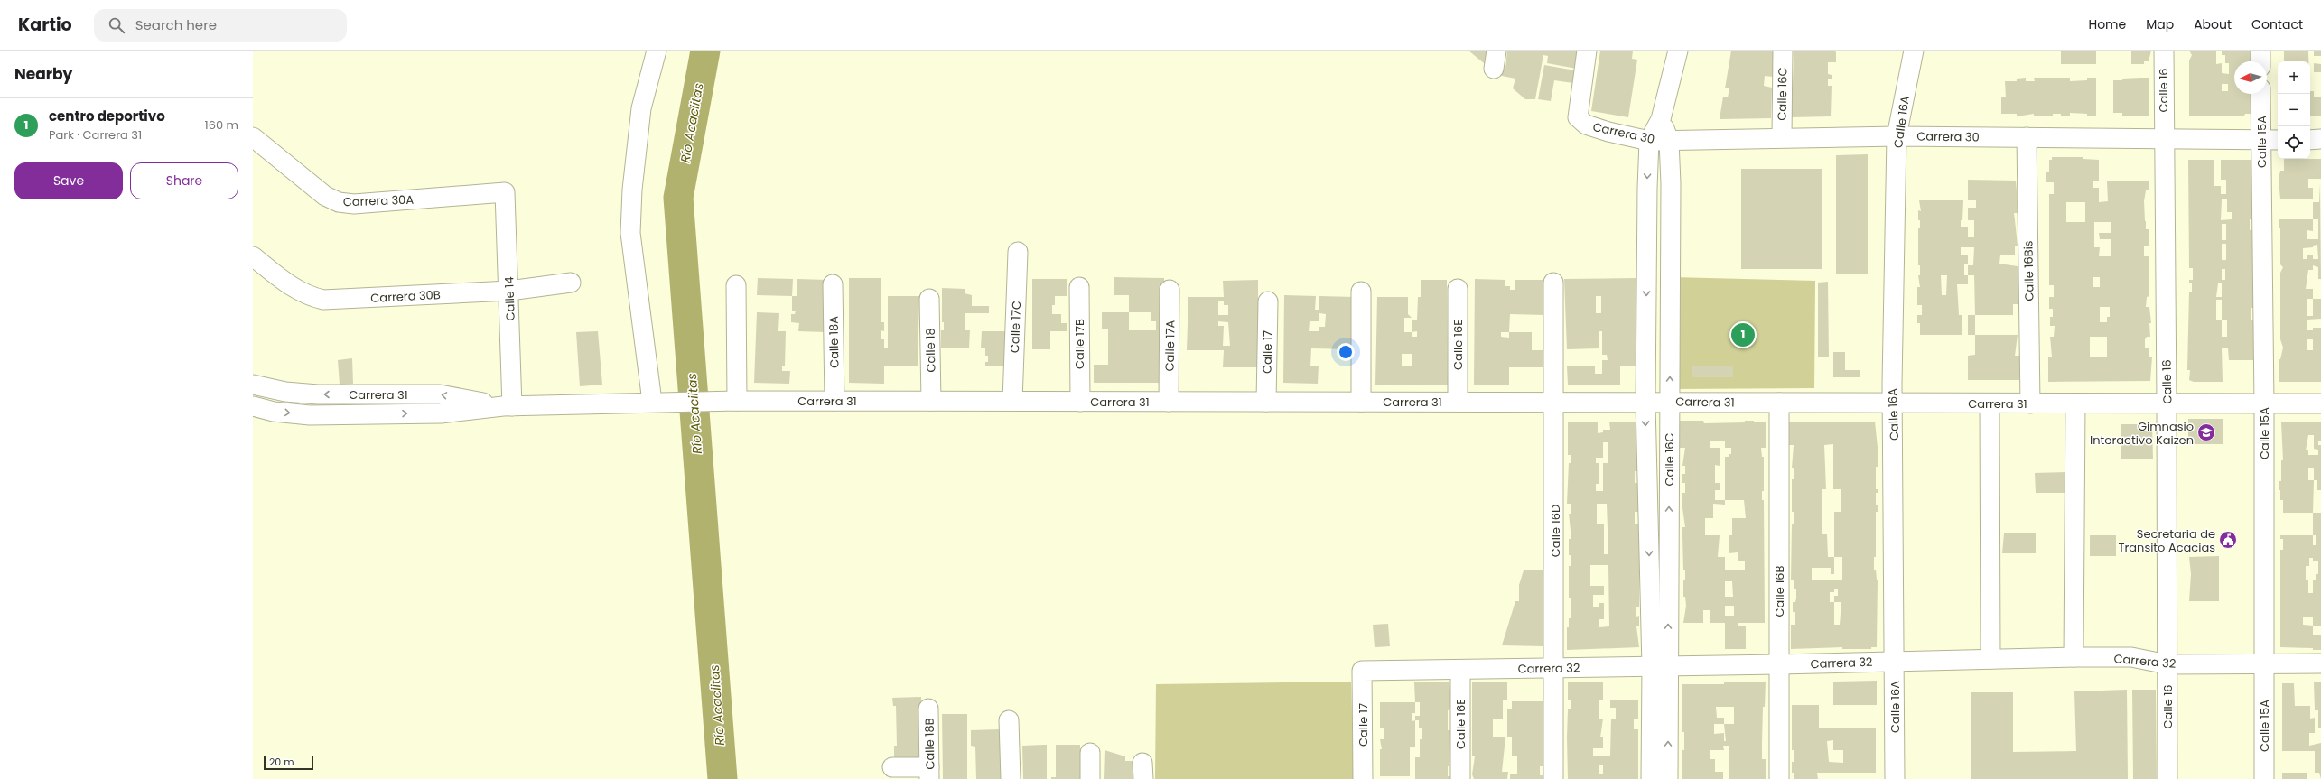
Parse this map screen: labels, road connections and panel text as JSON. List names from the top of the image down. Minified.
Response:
{"streets":{"street":["Calle 16","Calle 16C","Calle 16A","Carrera 30","Calle 15A","Carrera 30A","Calle 16Bis","Carrera 30B","Calle 14","Calle 17C","Calle 18A","Calle 17B","Calle 16E","Calle 17A","Calle 18","Calle 17","Carrera 31","Calle 16D","Calle 16B","Carrera 32","Calle 18B"]},"crossings":[["Calle 16","Carrera 30"],["Calle 16","Carrera 31"],["Calle 16","Carrera 32"],["Calle 16C","Carrera 30"],["Calle 16C","Carrera 31"],["Calle 16C","Carrera 32"],["Calle 16A","Carrera 30"],["Calle 16A","Carrera 31"],["Calle 16A","Carrera 32"],["Carrera 30","Calle 15A"],["Carrera 30","Calle 16Bis"],["Calle 15A","Carrera 31"],["Calle 15A","Carrera 32"],["Carrera 30A","Calle 14"],["Calle 16Bis","Carrera 31"],["Carrera 30B","Calle 14"],["Calle 14","Carrera 31"],["Calle 17C","Carrera 31"],["Calle 18A","Carrera 31"],["Calle 17B","Carrera 31"],["Calle 16E","Carrera 31"],["Calle 16E","Carrera 32"],["Calle 17A","Carrera 31"],["Calle 18","Carrera 31"],["Calle 17","Carrera 31"],["Calle 17","Carrera 32"],["Carrera 31","Calle 16D"],["Carrera 31","Calle 16B"],["Calle 16D","Carrera 32"],["Calle 16B","Carrera 32"]],"water":["Río Acaciitas"],"places":{"school or university":["Gimnasio Interactivo Kaizen"],"public building":["Secretaria de Transito Acacias"]},"scale_bar":"20 m","north":"left","page":{"header":"Kartio","search":"Search here","nav":["Home","Map","About","Contact"],"heading":"Nearby","map_buttons":["+","−"],"list":[{"mark":"1","name":"centro deportivo","note":"Park · Carrera 31","value":"160 m"}],"buttons":["Save","Share"],"pins":"1","scale":"20 m"}}
